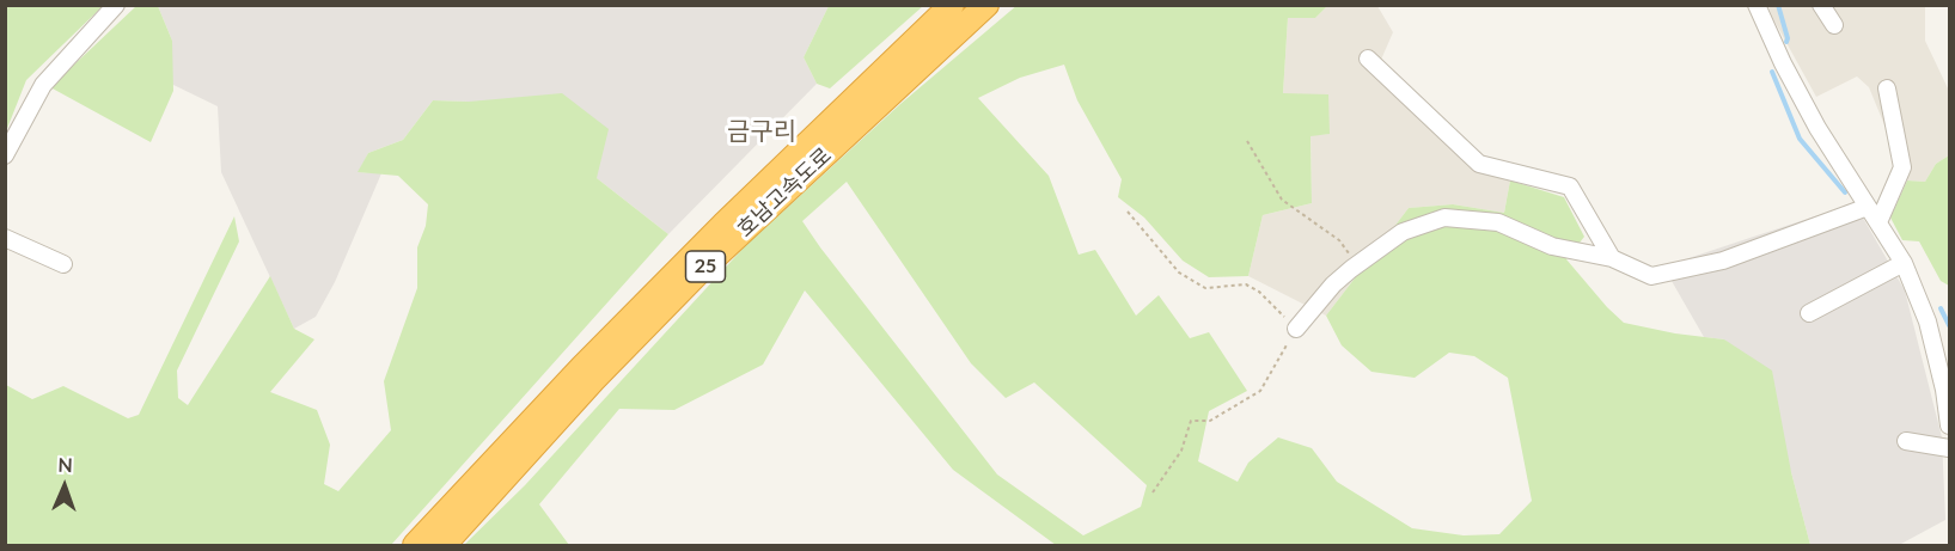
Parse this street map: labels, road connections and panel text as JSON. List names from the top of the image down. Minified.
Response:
{"streets":{"highway":["호남고속도로","25"]},"districts":["금구리"],"north":"top"}
